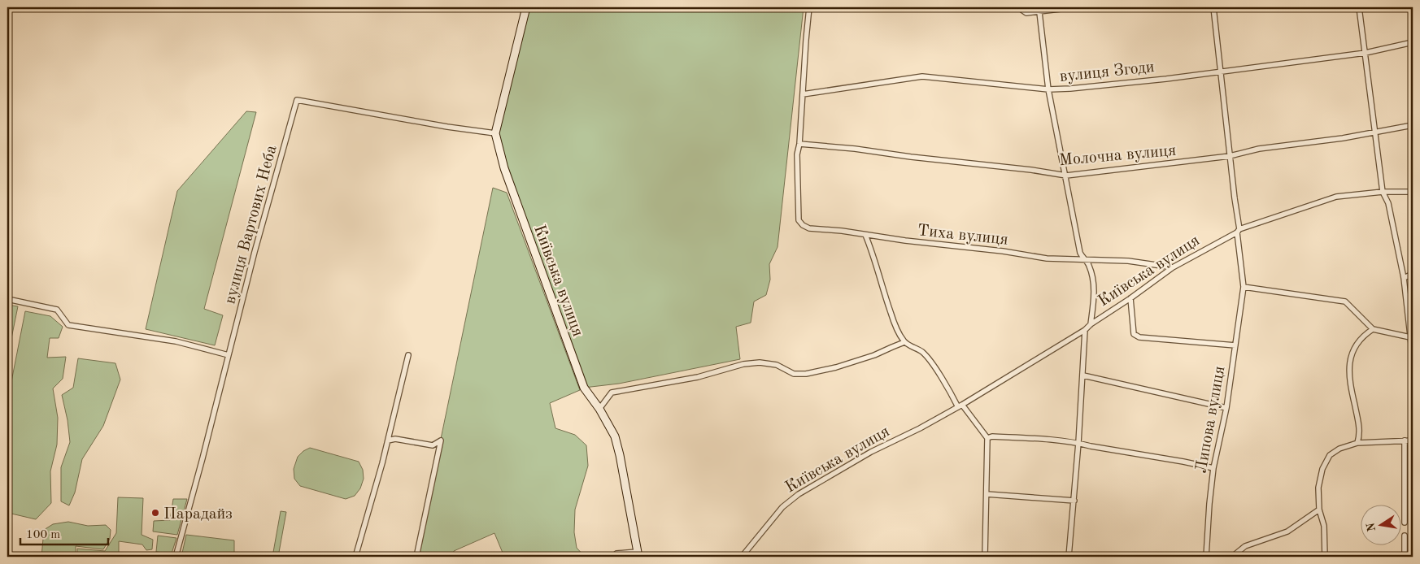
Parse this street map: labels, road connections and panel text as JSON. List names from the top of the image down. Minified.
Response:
{"streets":{"street":["вулиця Згоди","Молочна вулиця","вулиця Вартових Неба","Тиха вулиця","Київська вулиця","Липова вулиця"]},"crossings":[["вулиця Згоди","Липова вулиця"],["Молочна вулиця","Тиха вулиця"],["Молочна вулиця","Липова вулиця"],["вулиця Вартових Неба","Київська вулиця"],["Тиха вулиця","Київська вулиця"],["Київська вулиця","Липова вулиця"]],"places":["Парадайз"],"scale_bar":"100 m","north":"left"}
